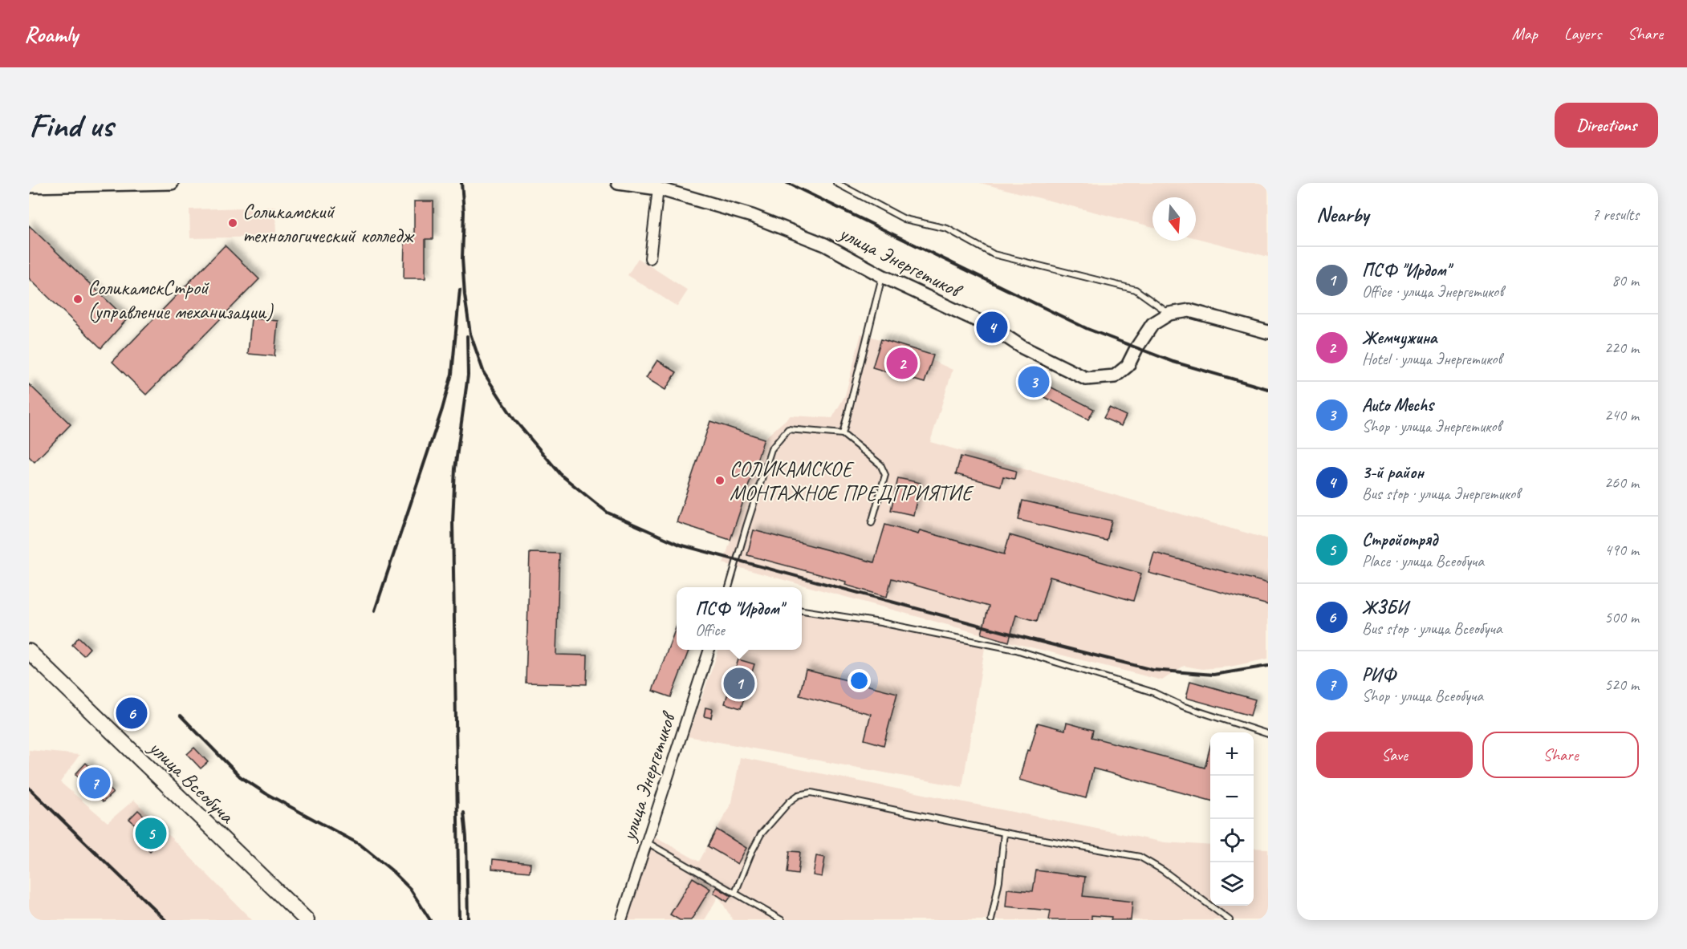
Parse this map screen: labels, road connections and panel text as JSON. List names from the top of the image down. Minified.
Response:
{"streets":{"main road":["улица Всеобуча"],"street":["улица Энергетиков"]},"places":["Соликамский технологический колледж","СоликамскСтрой (управление механизации)","СОЛИКАМСКОЕ МОНТАЖНОЕ ПРЕДПРИЯТИЕ"],"north":"bottom","page":{"header":"Roamly","nav":["Map","Layers","Share"],"buttons":["Directions",["Save","Share"]],"title":"Find us","heading":["Nearby","7 results"],"list":[{"mark":"1","name":"ПСФ \"Ирдом\"","note":"Office · улица Энергетиков","value":"80 m"},{"mark":"2","name":"Жемчужина","note":"Hotel · улица Энергетиков","value":"220 m"},{"mark":"3","name":"Auto Mechs","note":"Shop · улица Энергетиков","value":"240 m"},{"mark":"4","name":"3-й район","note":"Bus stop · улица Энергетиков","value":"260 m"},{"mark":"5","name":"Стройотряд","note":"Place · улица Всеобуча","value":"490 m"},{"mark":"6","name":"ЖЗБИ","note":"Bus stop · улица Всеобуча","value":"500 m"},{"mark":"7","name":"РИФ","note":"Shop · улица Всеобуча","value":"520 m"}],"pins":["4","2","3","1","6","7","5"],"popup":["ПСФ \"Ирдом\"","Office"],"map_buttons":["+","−"]}}
